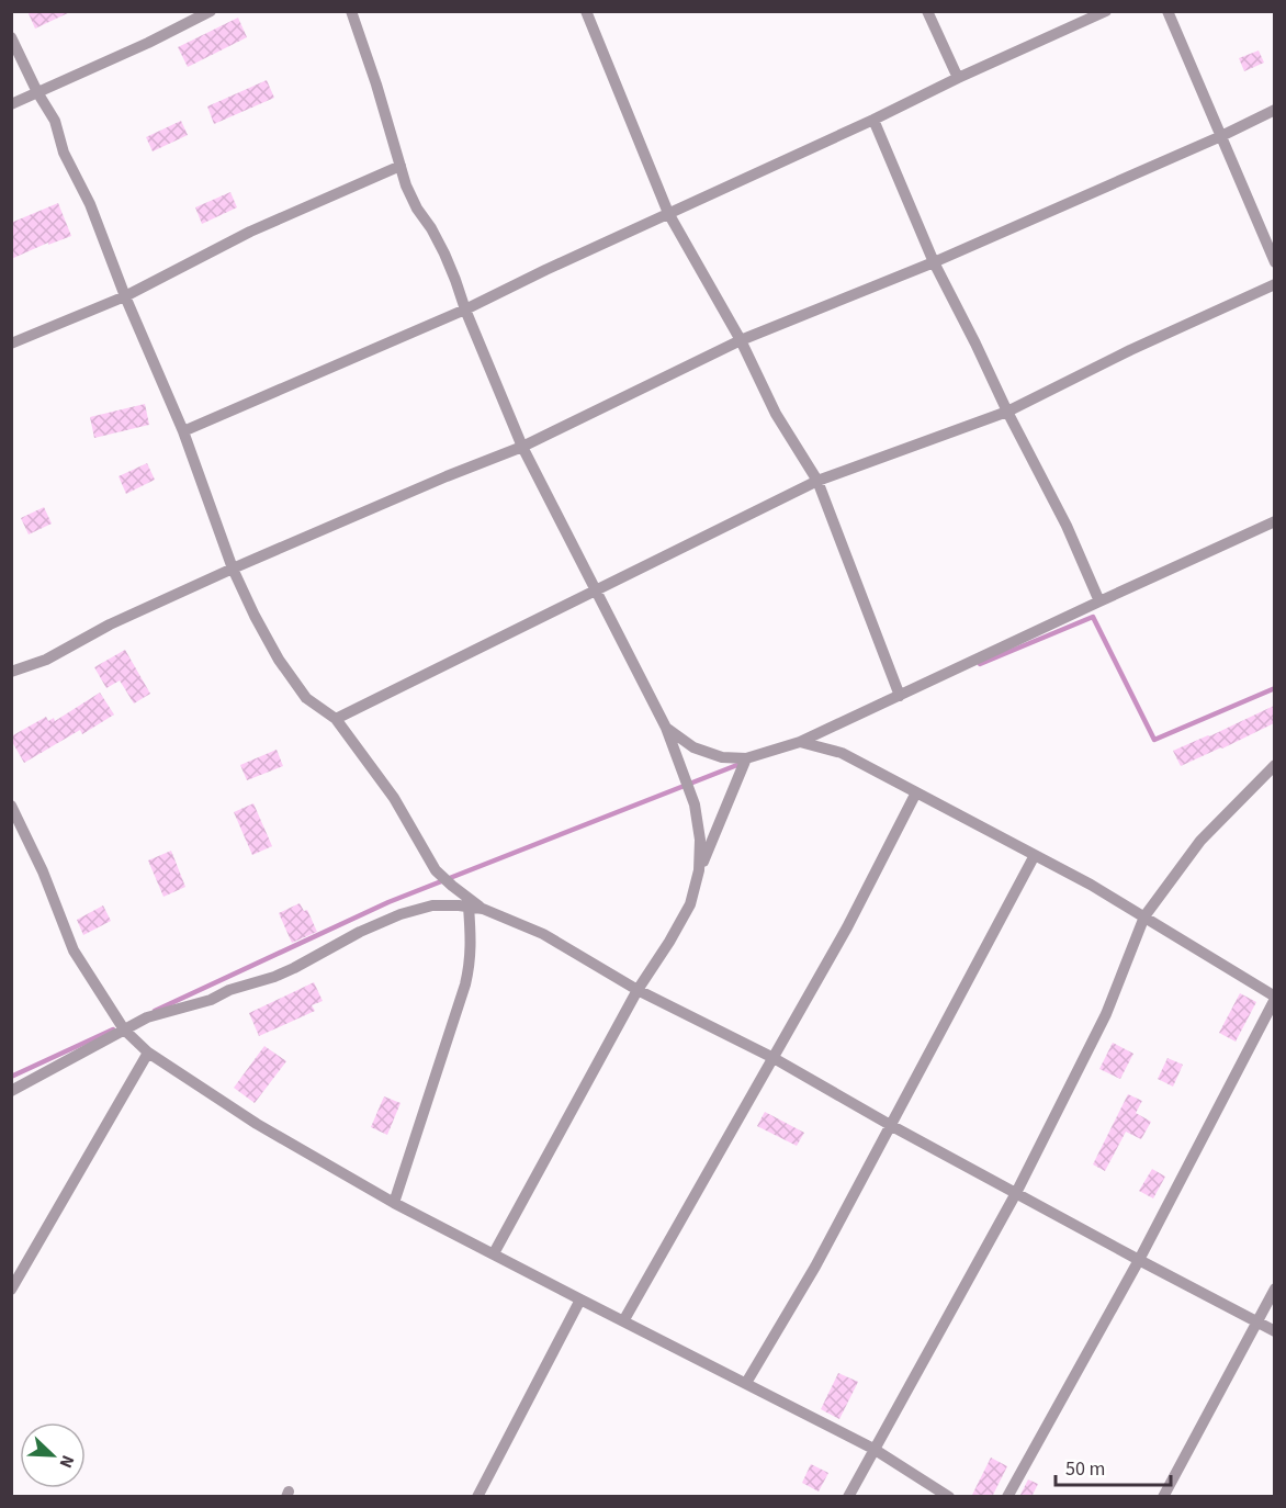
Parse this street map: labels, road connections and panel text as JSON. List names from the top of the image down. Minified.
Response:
{"scale_bar":"50 m","north":"bottom right"}
